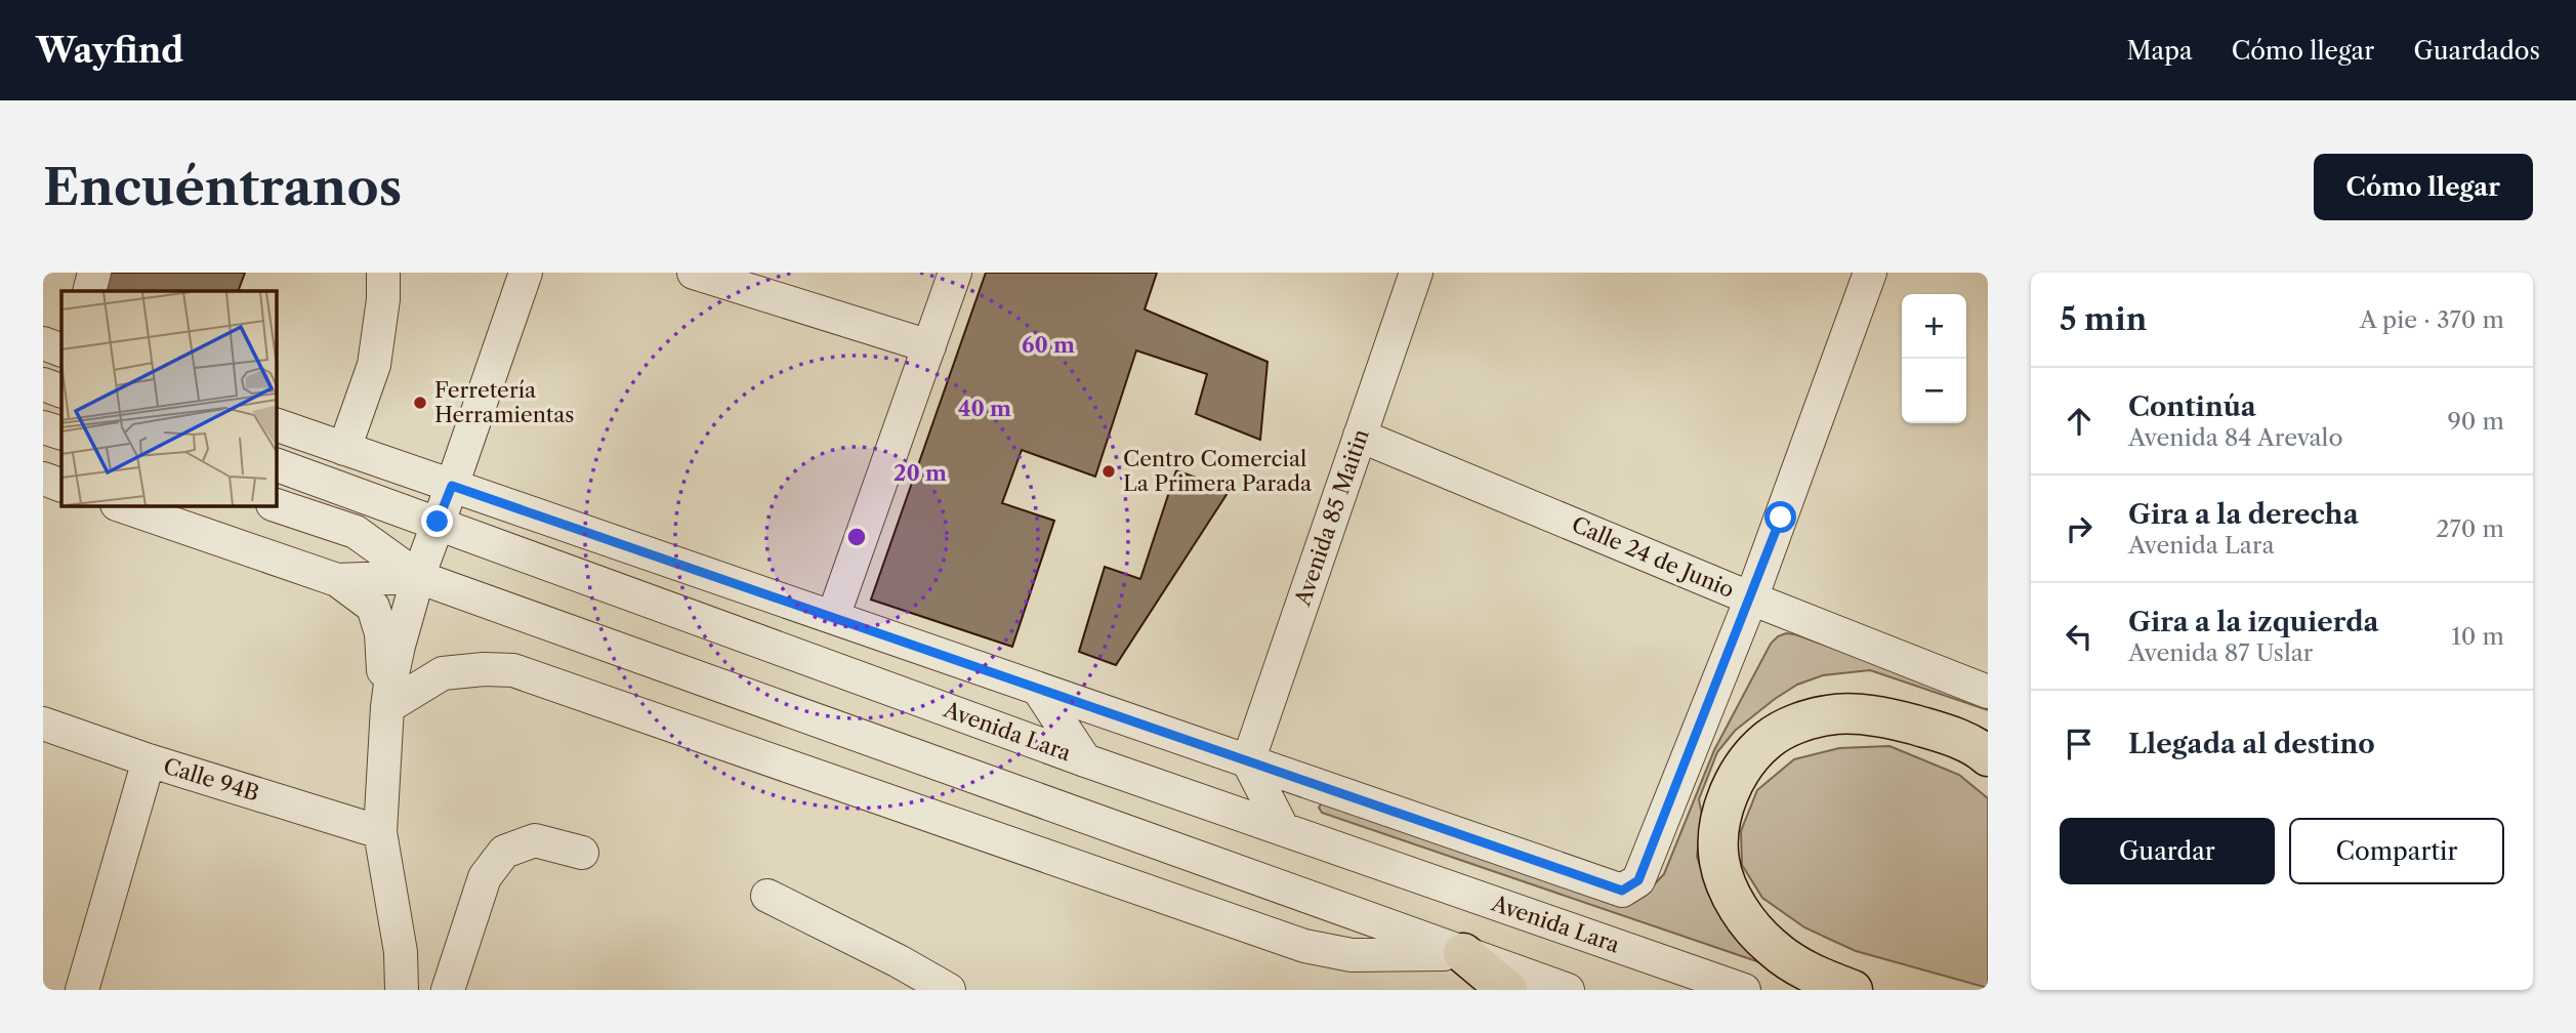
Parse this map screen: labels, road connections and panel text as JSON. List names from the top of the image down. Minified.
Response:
{"streets":{"street":["Avenida 85 Maitin","Calle 24 de Junio","Avenida Lara","Calle 94B"]},"crossings":[["Avenida 85 Maitin","Calle 24 de Junio"]],"places":["Ferretería Herramientas","Centro Comercial La Primera Parada"],"page":{"header":"Wayfind","nav":["Mapa","Cómo llegar","Guardados"],"buttons":["Cómo llegar",["Guardar","Compartir"]],"title":"Encuéntranos","heading":["5 min","A pie · 370 m"],"map_buttons":["+","−"],"list":[["Continúa","Avenida 84 Arevalo","90 m"],["Gira a la derecha","Avenida Lara","270 m"],["Gira a la izquierda","Avenida 87 Uslar","10 m"],"Llegada al destino"]},"rings":["60 m","40 m","20 m"]}
